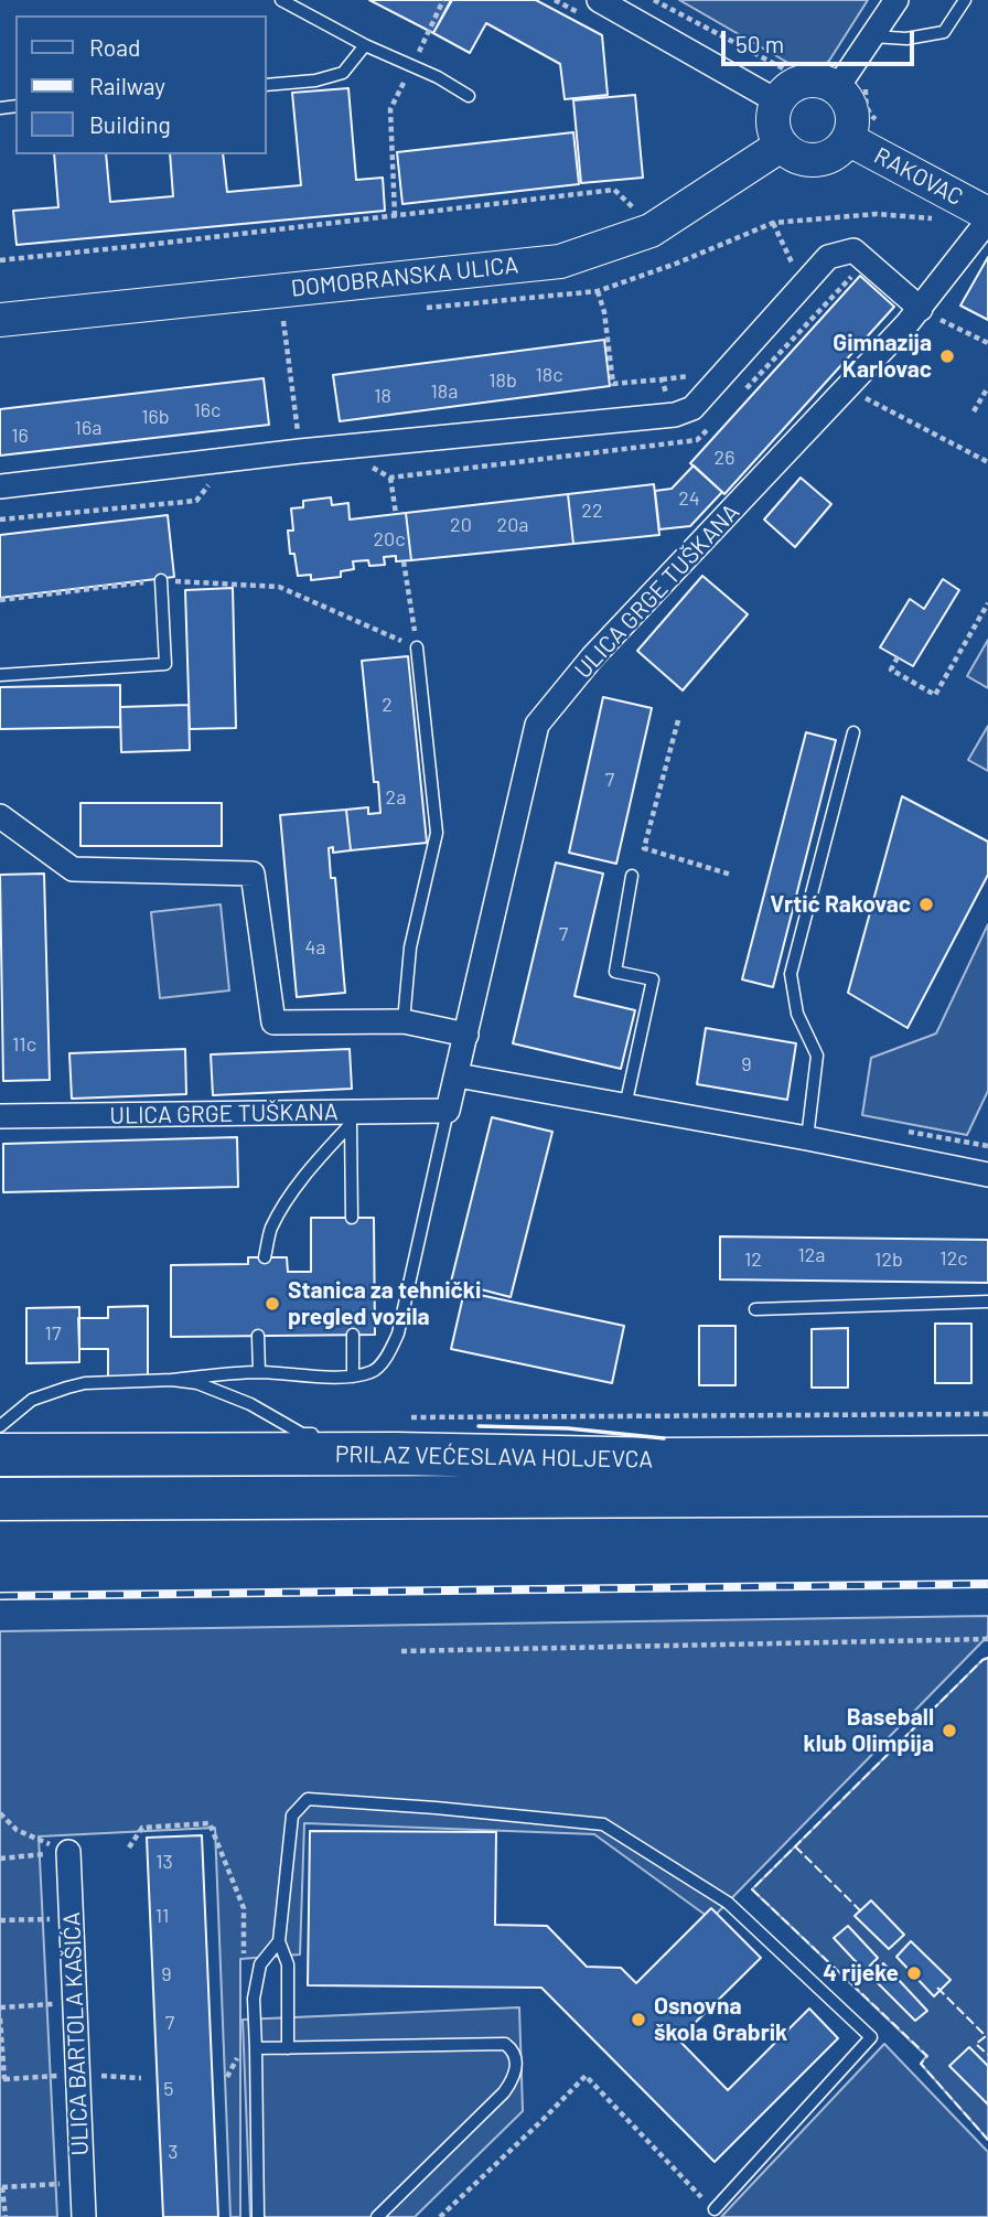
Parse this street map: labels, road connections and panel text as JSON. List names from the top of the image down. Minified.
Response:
{"streets":{"highway":["PRILAZ VEĆESLAVA HOLJEVCA"],"main road":["RAKOVAC","DOMOBRANSKA ULICA"],"street":["ULICA GRGE TUŠKANA","ULICA BARTOLA KAŠIĆA"]},"crossings":[["RAKOVAC","DOMOBRANSKA ULICA"]],"places":["Gimnazija Karlovac","Vrtić Rakovac","Stanica za tehnički pregled vozila","Baseball klub Olimpija","4 rijeke","Osnovna škola Grabrik"],"house_numbers":["18c","18b","18a","18","16c","16b","16a","16","26","24","22","20","20a","20c","2","7","2a","7","4a","11c","9","12a","12c","12","12b","17","13","11","9","7","5","3"],"legend":["Road","Railway","Building"],"scale_bar":"50 m"}
